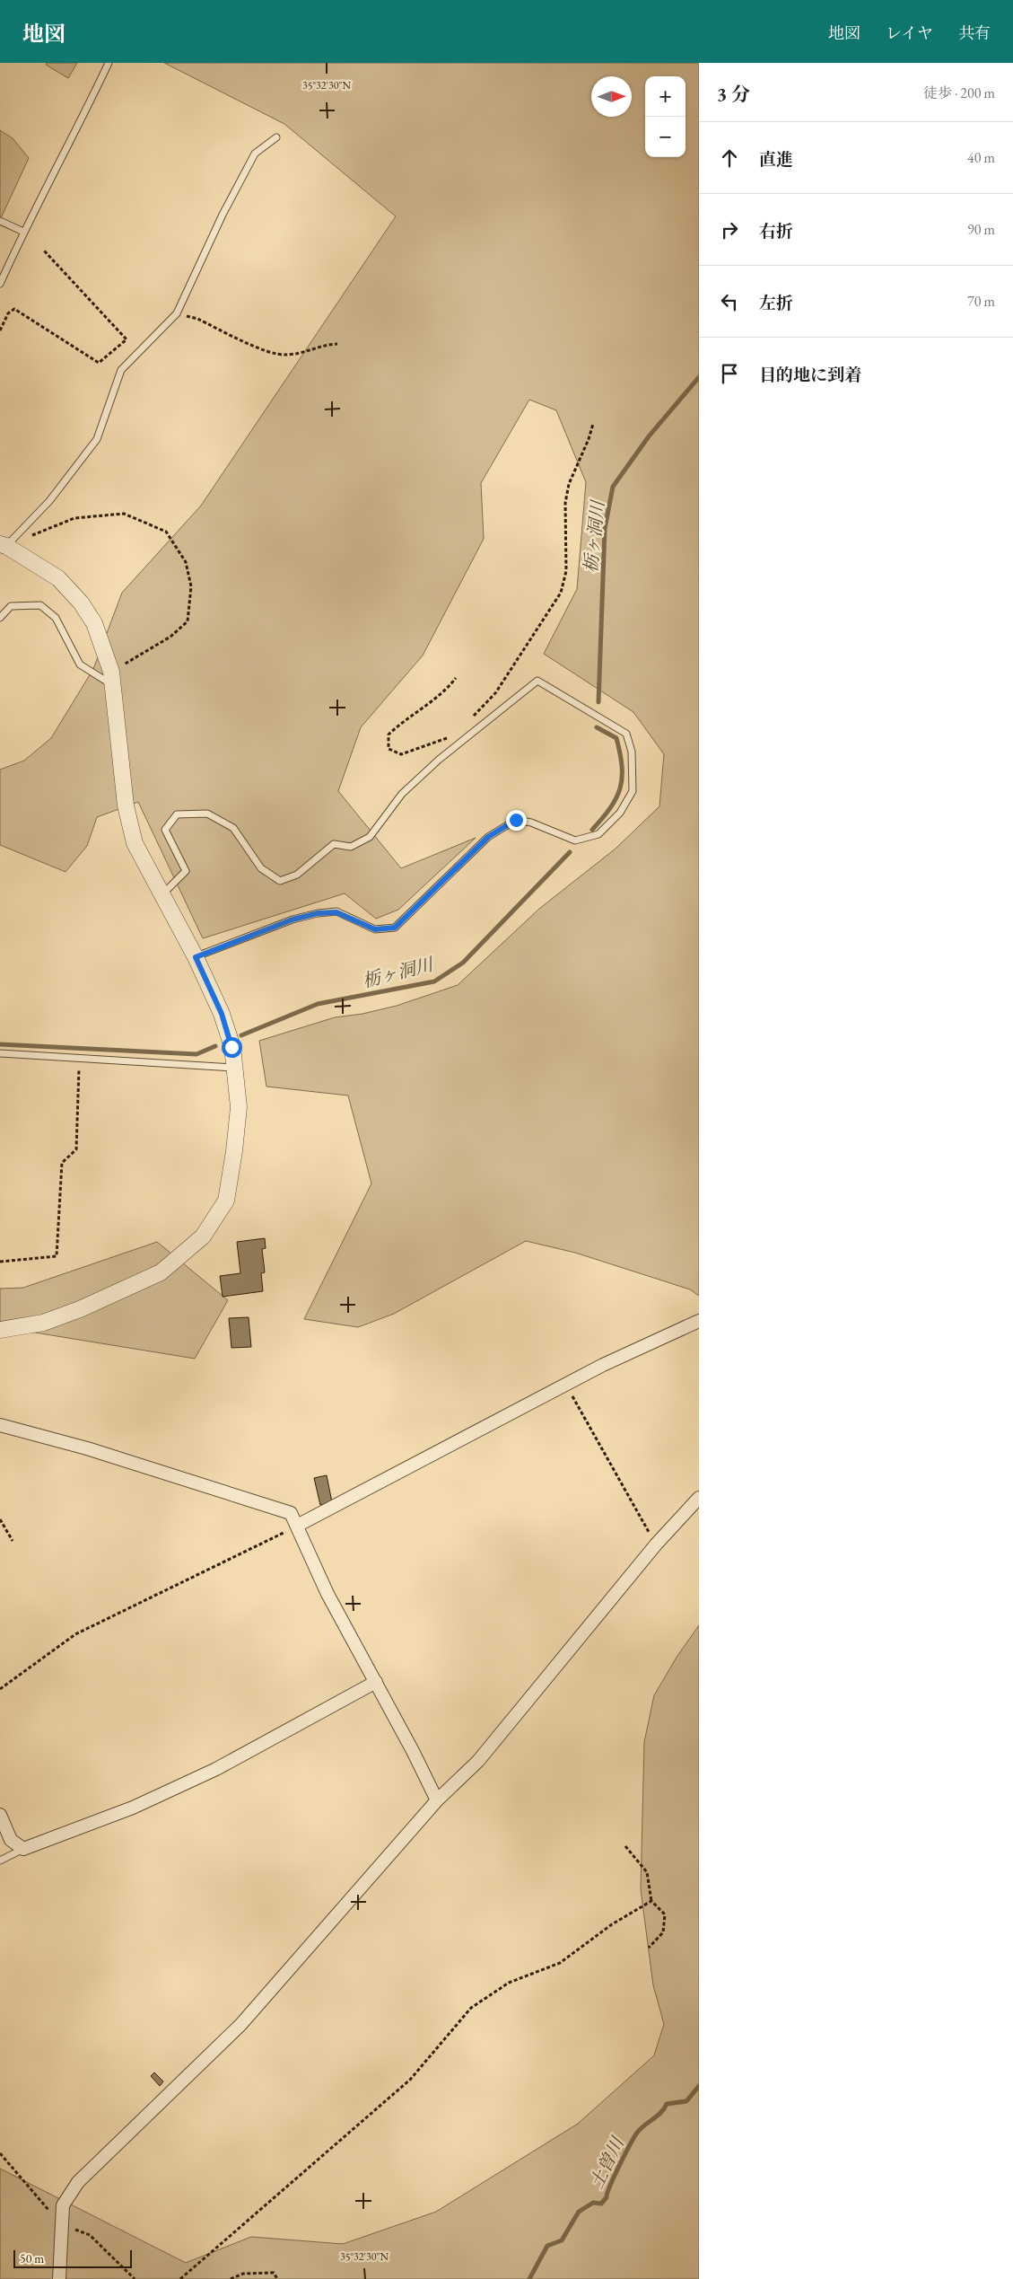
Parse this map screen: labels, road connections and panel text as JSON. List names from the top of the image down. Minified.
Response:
{"water":["栃ヶ洞川","土曽川"],"scale_bar":"50 m","north":"right","page":{"header":"地図","nav":["地図","レイヤ","共有"],"heading":["3 分","徒歩 · 200 m"],"map_buttons":["+","−"],"list":[["直進","40 m"],["右折","90 m"],["左折","70 m"],"目的地に到着"],"scale":"50 m"},"coordinates":["35°32'30\"N"]}
